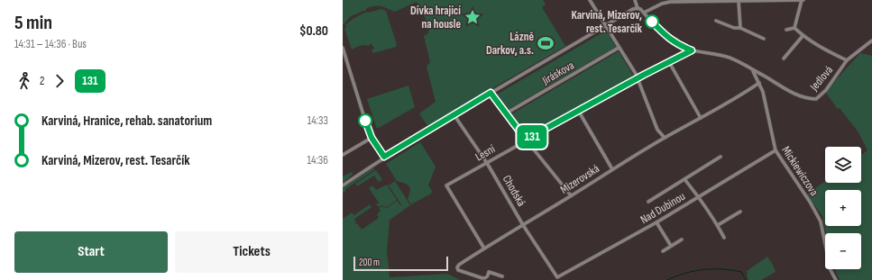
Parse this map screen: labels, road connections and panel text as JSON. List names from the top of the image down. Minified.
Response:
{"streets":{"street":["Jiráskova","Jedlová","Lesní","Mickiewiczova","Mizerovská","Chodská","Nad Dubinou"]},"crossings":[["Jedlová","Mickiewiczova"],["Lesní","Mizerovská"],["Lesní","Chodská"],["Mickiewiczova","Mizerovská"],["Mickiewiczova","Nad Dubinou"],["Mizerovská","Chodská"],["Chodská","Nad Dubinou"]],"places":{"place":["Dívka hrající na housle"],"other":["Karviná, Mizerov, rest. Tesarčík"],"sports":["Lázně Darkov, a.s."]},"lines":["bus line 131"],"scale_bar":"200 m","page":{"heading":["5 min","14:31 – 14:36 · Bus","$0.80"],"on_map":"131","legs":["2","131"],"list":[{"name":"Karviná, Hranice, rehab. sanatorium","value":"14:33"},{"name":"Karviná, Mizerov, rest. Tesarčík","value":"14:36"}],"map_buttons":["+","−"],"buttons":["Start","Tickets"],"scale":"200 m"}}
